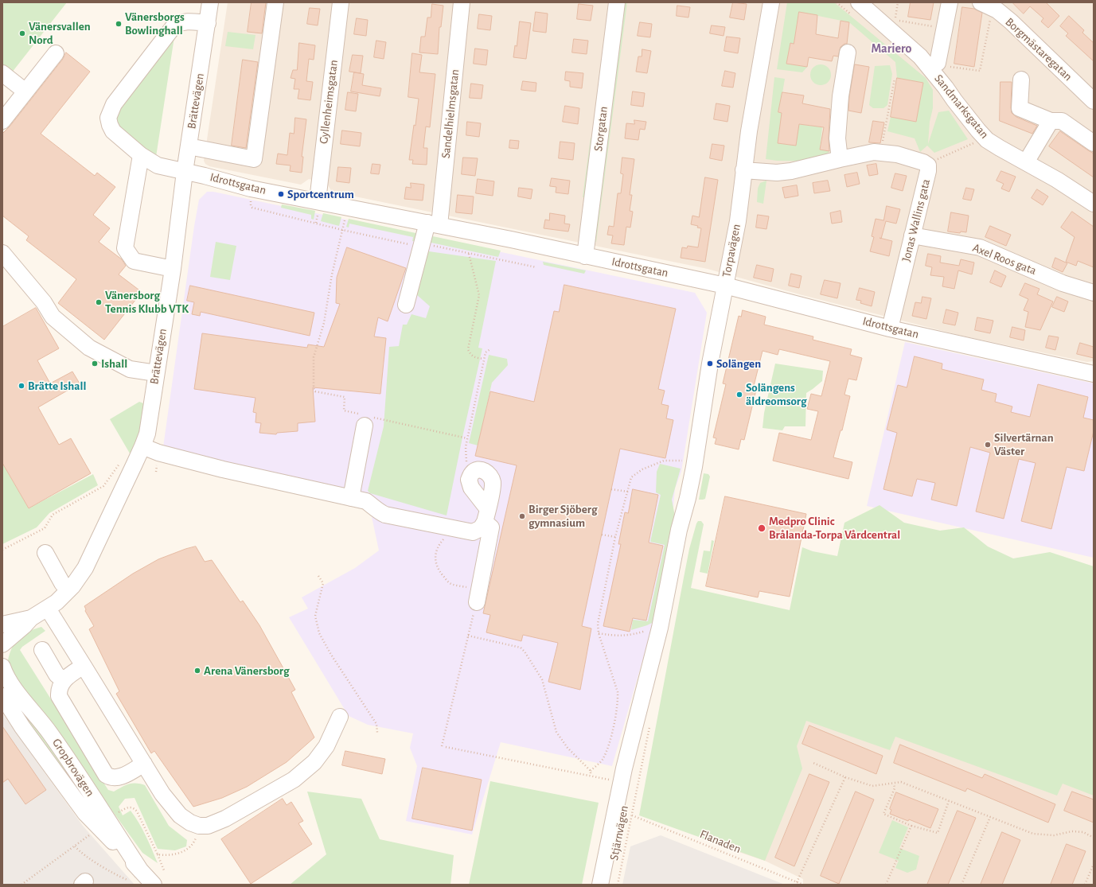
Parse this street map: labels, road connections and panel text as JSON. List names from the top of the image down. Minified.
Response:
{"streets":{"street":["Borgmästaregatan","Brättevägen","Gyllenheimsgatan","Sandmarksgatan","Sandelhielmsgatan","Storgatan","Idrottsgatan","Jonas Wallins gata","Torpavägen","Axel Roos gata","Gropbrovägen"],"path":["Stjärnvägen","Flanaden"]},"crossings":[["Brättevägen","Idrottsgatan"],["Gyllenheimsgatan","Idrottsgatan"],["Sandelhielmsgatan","Idrottsgatan"],["Storgatan","Idrottsgatan"],["Idrottsgatan","Jonas Wallins gata"],["Idrottsgatan","Torpavägen"],["Jonas Wallins gata","Torpavägen"],["Jonas Wallins gata","Axel Roos gata"],["Torpavägen","Stjärnvägen"],["Stjärnvägen","Flanaden"]],"districts":["Mariero"],"places":["Vänersborgs Bowlinghall","Vänersvallen Nord","Sportcentrum","Vänersborg Tennis Klubb VTK","Ishall","Solängen","Brätte Ishall","Solängens äldreomsorg","Silvertärnan Väster","Birger Sjöberg gymnasium","Medpro Clinic Brålanda-Torpa Vårdcentral","Arena Vänersborg"]}
